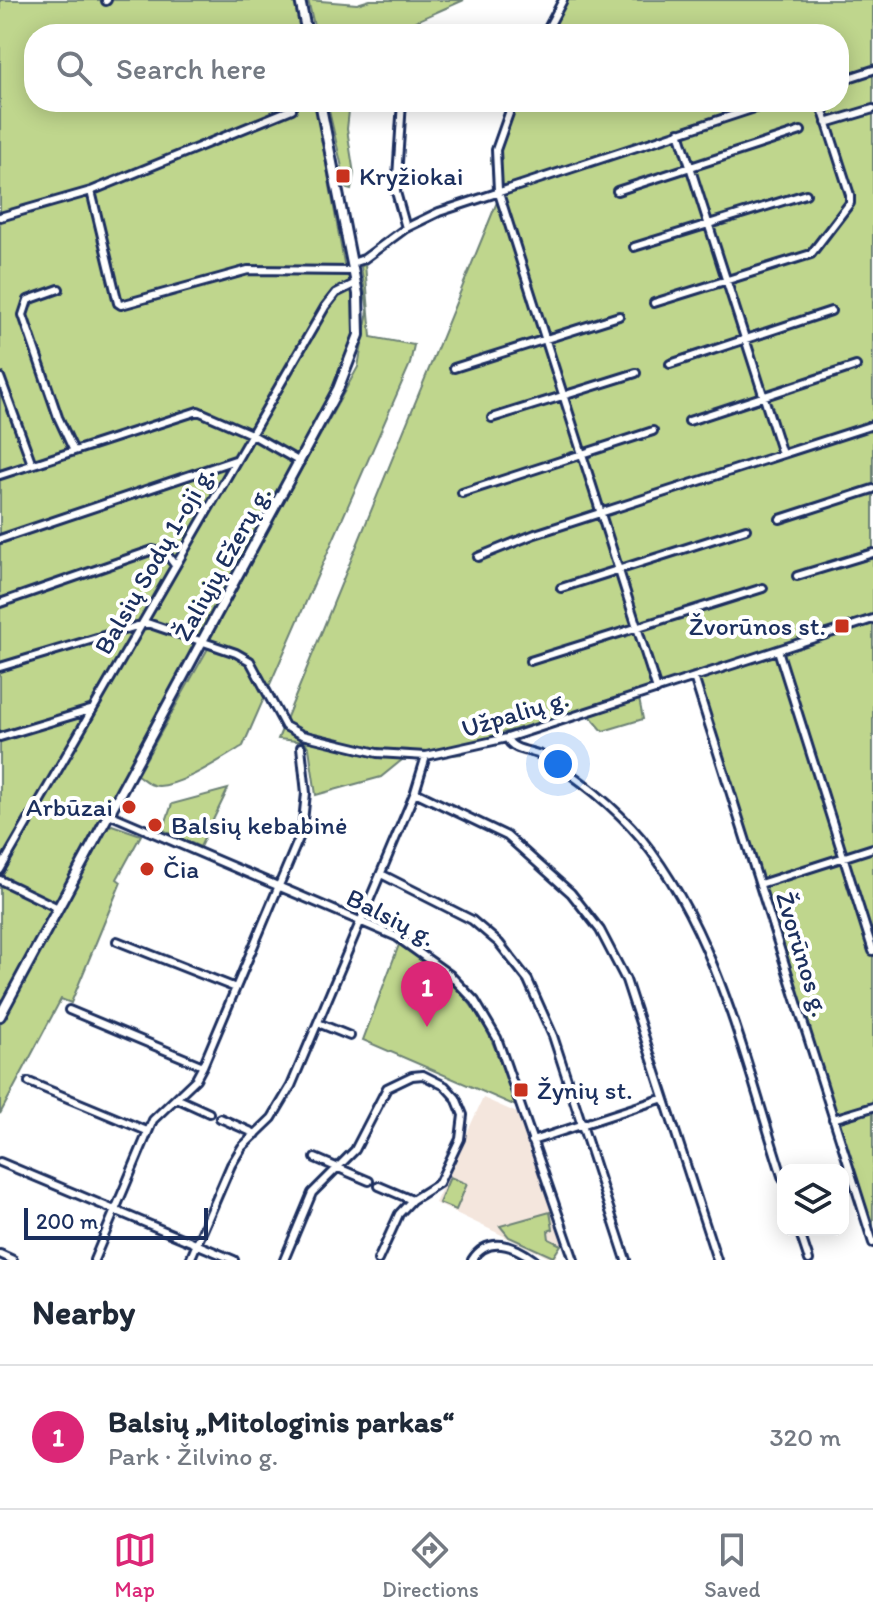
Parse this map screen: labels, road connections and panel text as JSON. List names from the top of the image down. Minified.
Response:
{"streets":{"main road":["Žaliųjų Ežerų g."],"street":["Balsių Sodų 1-oji g.","Užpalių g.","Balsių g.","Žvorūnos g."]},"crossings":[["Balsių Sodų 1-oji g.","Žaliųjų Ežerų g."],["Balsių Sodų 1-oji g.","Užpalių g."],["Žaliųjų Ežerų g.","Užpalių g."],["Žaliųjų Ežerų g.","Balsių g."],["Užpalių g.","Žvorūnos g."]],"places":{"transit":["Kryžiokai","Žvorūnos st.","Žynių st."],"other":["Arbūzai","Balsių kebabinė","Čia"]},"scale_bar":"200 m","page":{"search":"Search here","pins":"1","scale":"200 m","heading":"Nearby","list":[{"mark":"1","name":"Balsių „Mitologinis parkas“","note":"Park · Žilvino g.","value":"320 m"}],"nav":["Map","Directions","Saved"]}}
